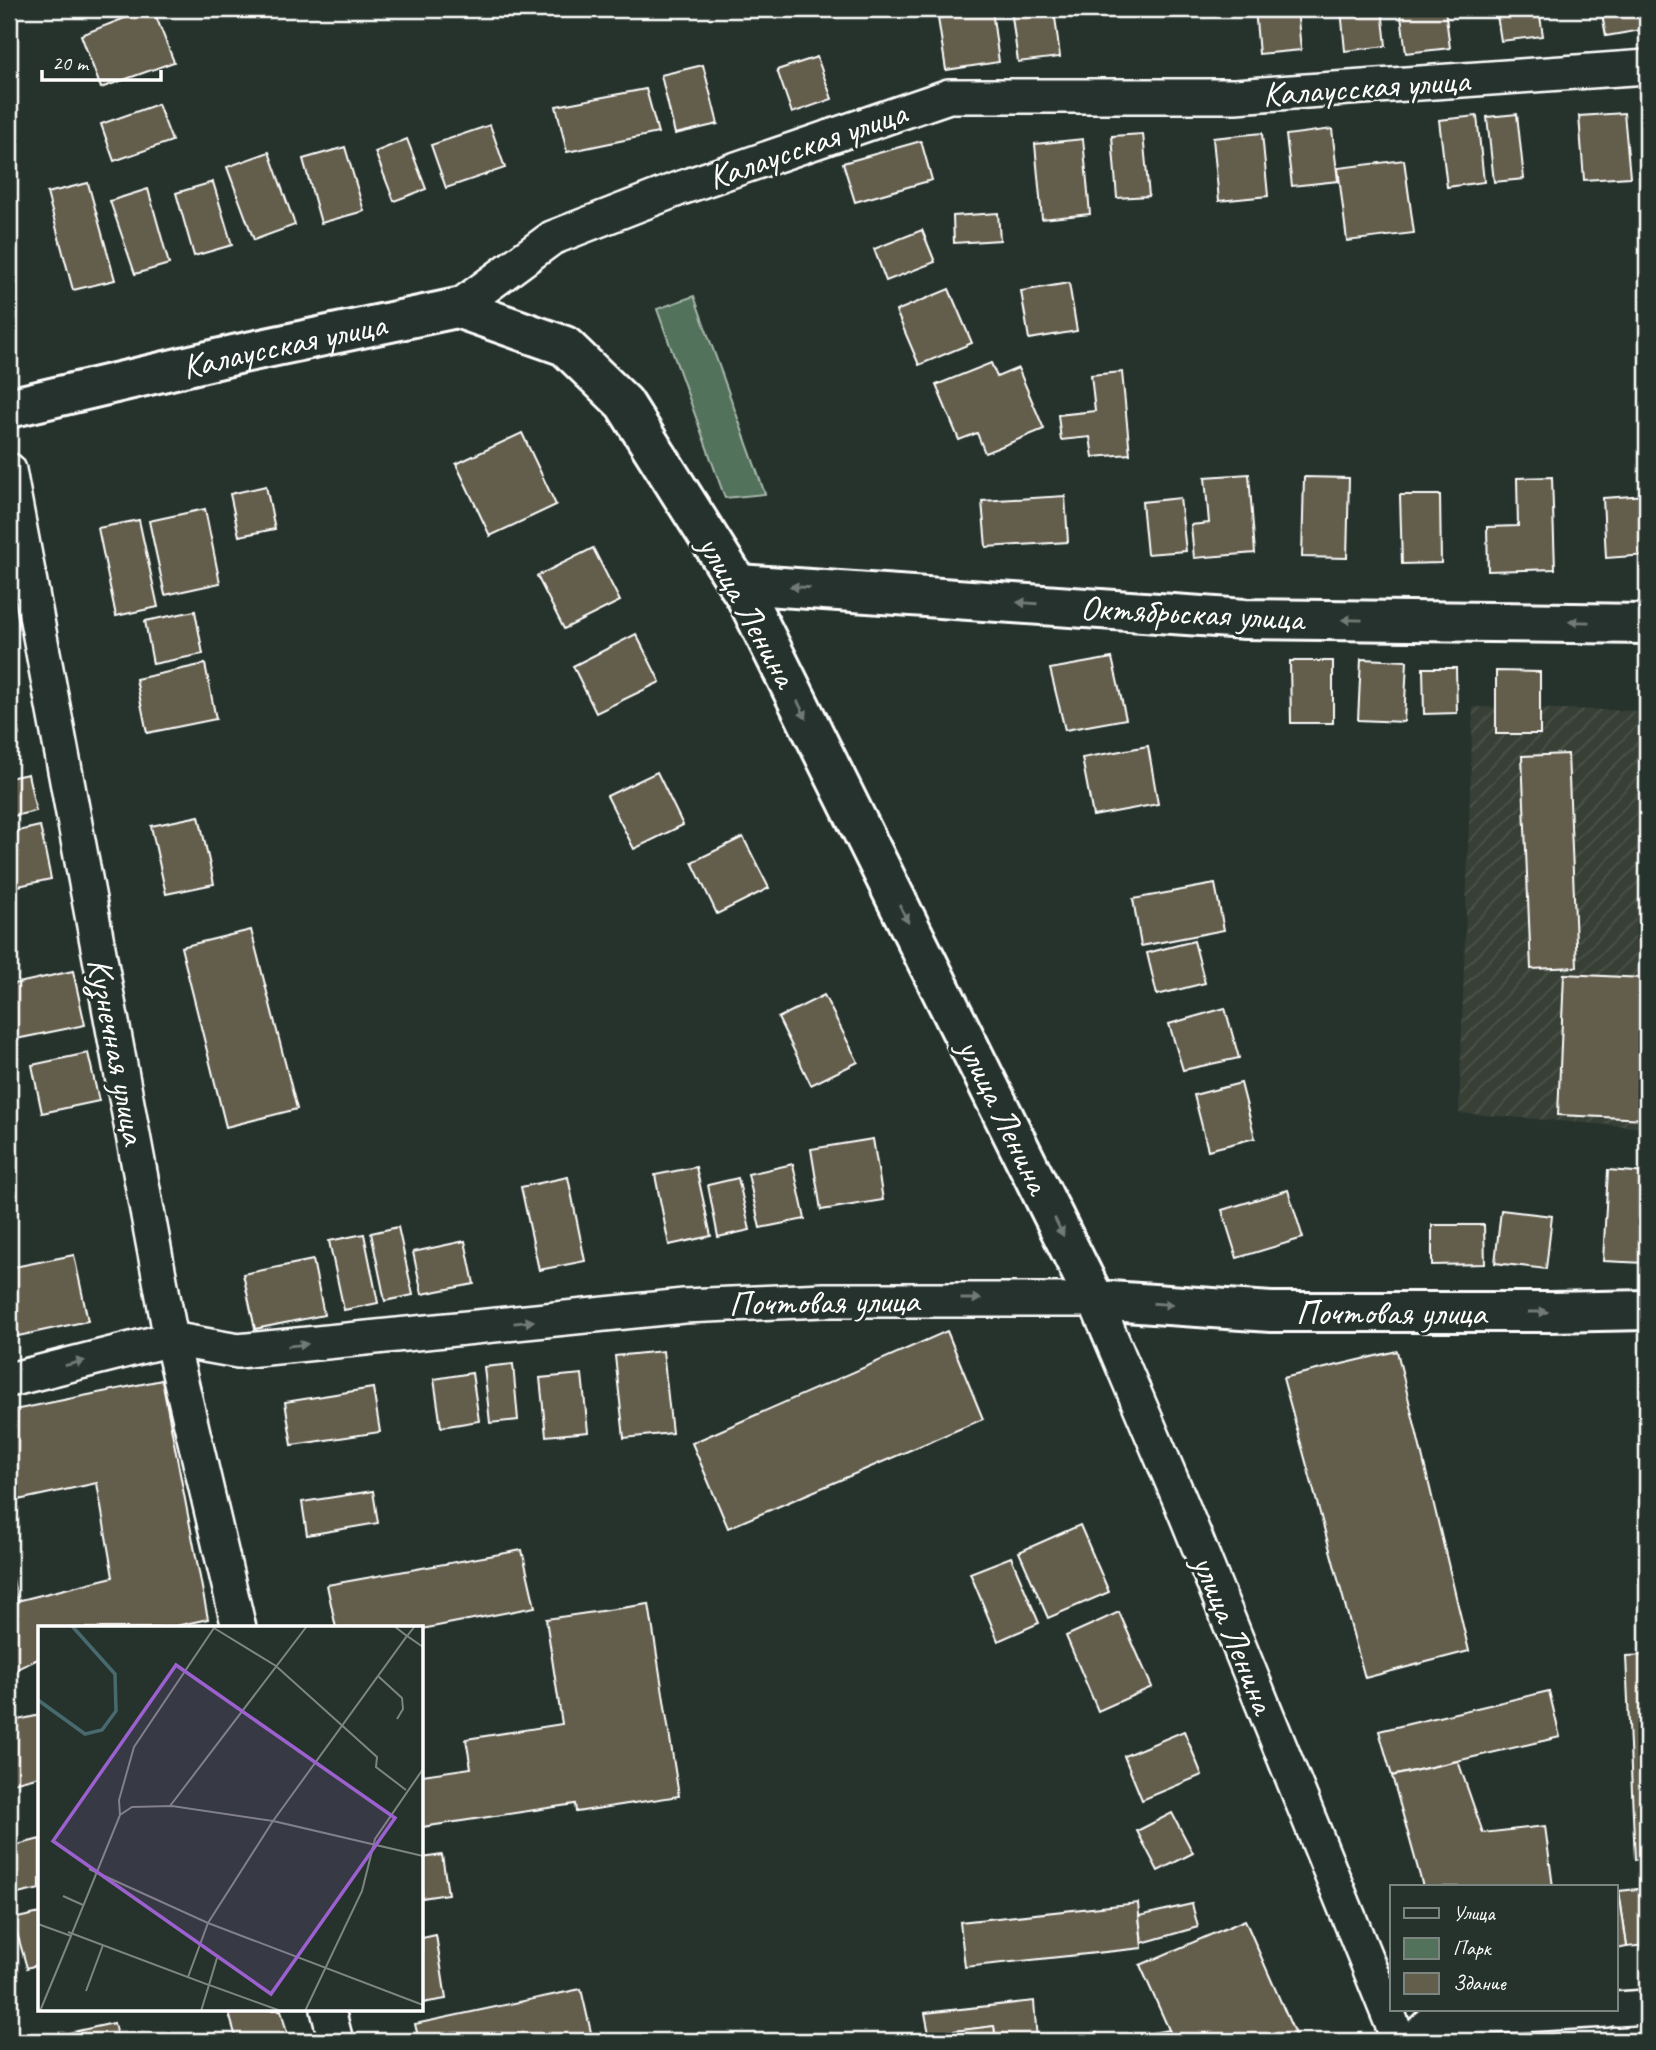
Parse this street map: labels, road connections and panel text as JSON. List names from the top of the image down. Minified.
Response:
{"streets":{"main road":["Калаусская улица","улица Ленина","Октябрьская улица","Почтовая улица"],"street":["Кузнечная улица"]},"crossings":[["Калаусская улица","улица Ленина"],["улица Ленина","Октябрьская улица"],["улица Ленина","Почтовая улица"],["Кузнечная улица","Почтовая улица"]],"one_way":["улица Ленина","Октябрьская улица","Почтовая улица"],"legend":["Улица","Парк","Здание"],"scale_bar":"20 m"}
